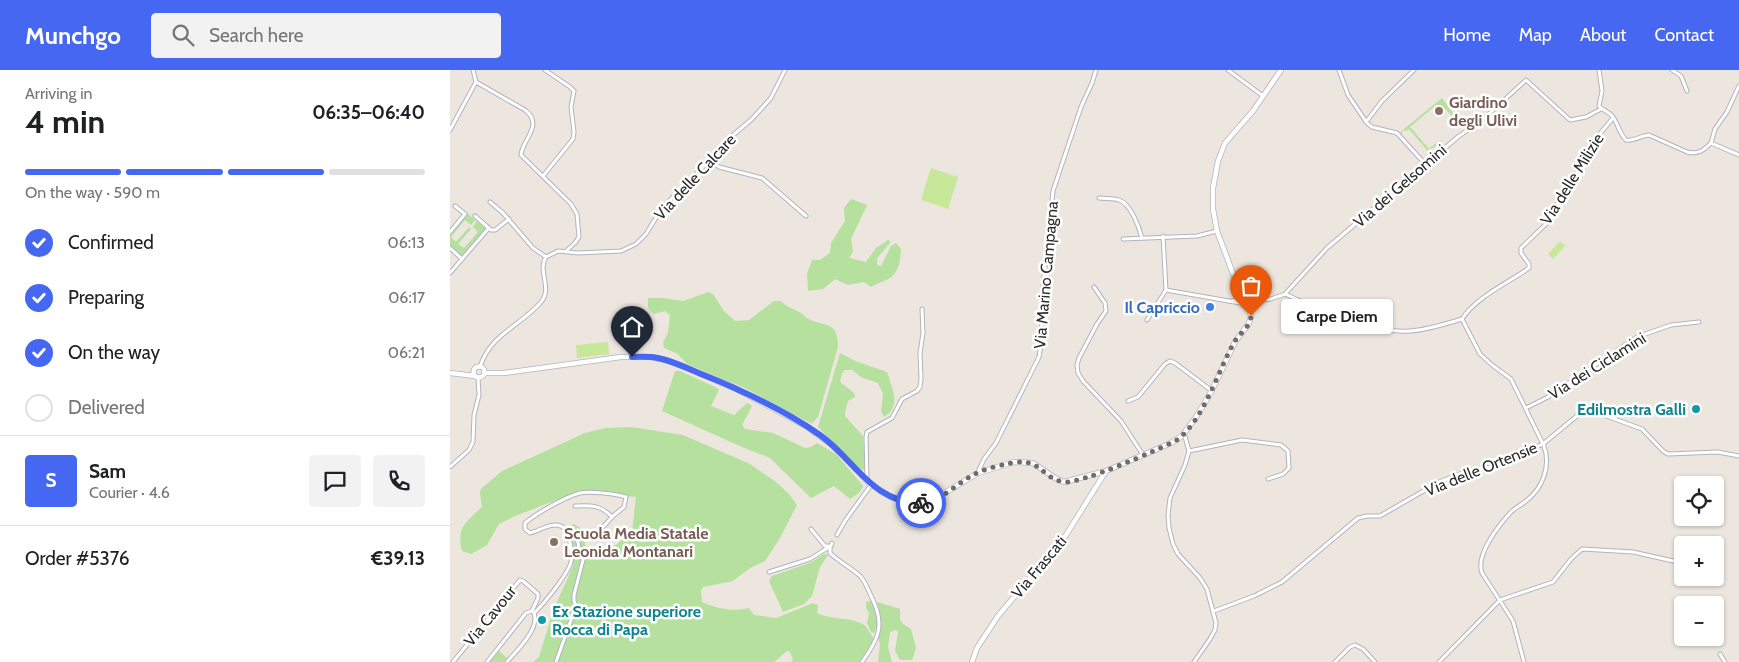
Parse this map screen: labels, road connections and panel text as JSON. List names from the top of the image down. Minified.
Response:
{"streets":{"main road":["Via Frascati"],"street":["Via delle Calcare","Via delle Milizie","Via dei Gelsomini","Via Marino Campagna","Via dei Ciclamini","Via delle Ortensie","Via Cavour"]},"places":["Giardino degli Ulivi","Il Capriccio","Carpe Diem","Edilmostra Galli","Scuola Media Statale Leonida Montanari","Ex Stazione superiore Rocca di Papa"],"page":{"header":"Munchgo","search":"Search here","nav":["Home","Map","About","Contact"],"heading":["4 min","Arriving in","06:35–06:40"],"panel":["Sam","Courier · 4.6","Order #5376","€39.13"],"bar":"On the way · 590 m","list":[["Confirmed","06:13"],["Preparing","06:17"],["On the way","06:21"],"Delivered"],"bubble":"Carpe Diem","round":"S","map_buttons":["+","−"]}}
